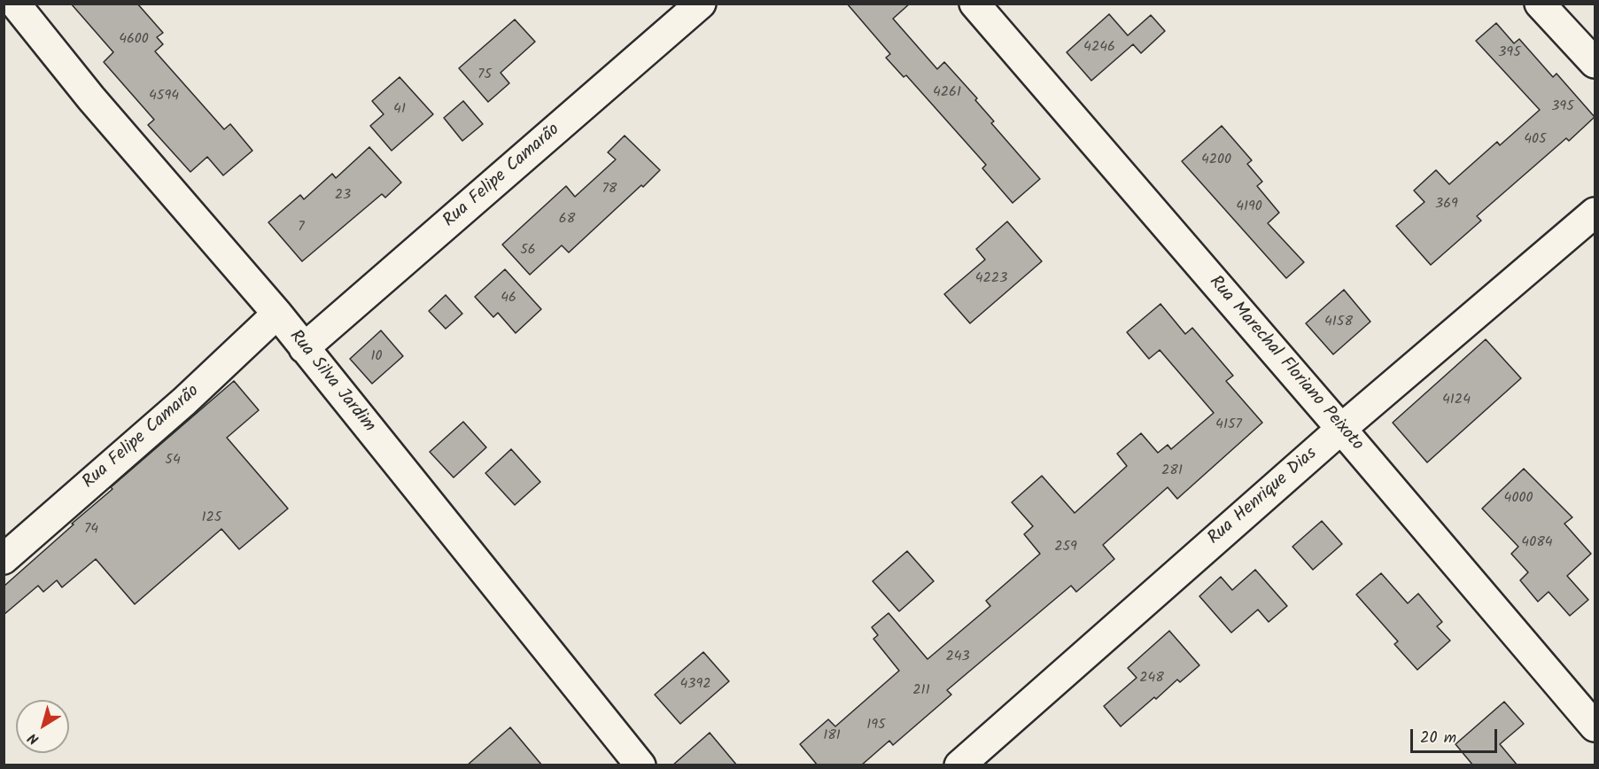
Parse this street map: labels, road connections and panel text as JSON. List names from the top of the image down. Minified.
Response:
{"streets":{"street":["Rua Felipe Camarão","Rua Marechal Floriano Peixoto","Rua Silva Jardim","Rua Henrique Dias"]},"crossings":[["Rua Felipe Camarão","Rua Silva Jardim"],["Rua Marechal Floriano Peixoto","Rua Henrique Dias"]],"house_numbers":["4600","4246","395","75","4261","4594","395","41","405","4200","78","23","369","4190","68","7","56","4223","46","4158","10","4124","4157","54","281","4000","125","74","4084","259","243","248","4392","211","195","181"],"scale_bar":"20 m","north":"bottom left"}
